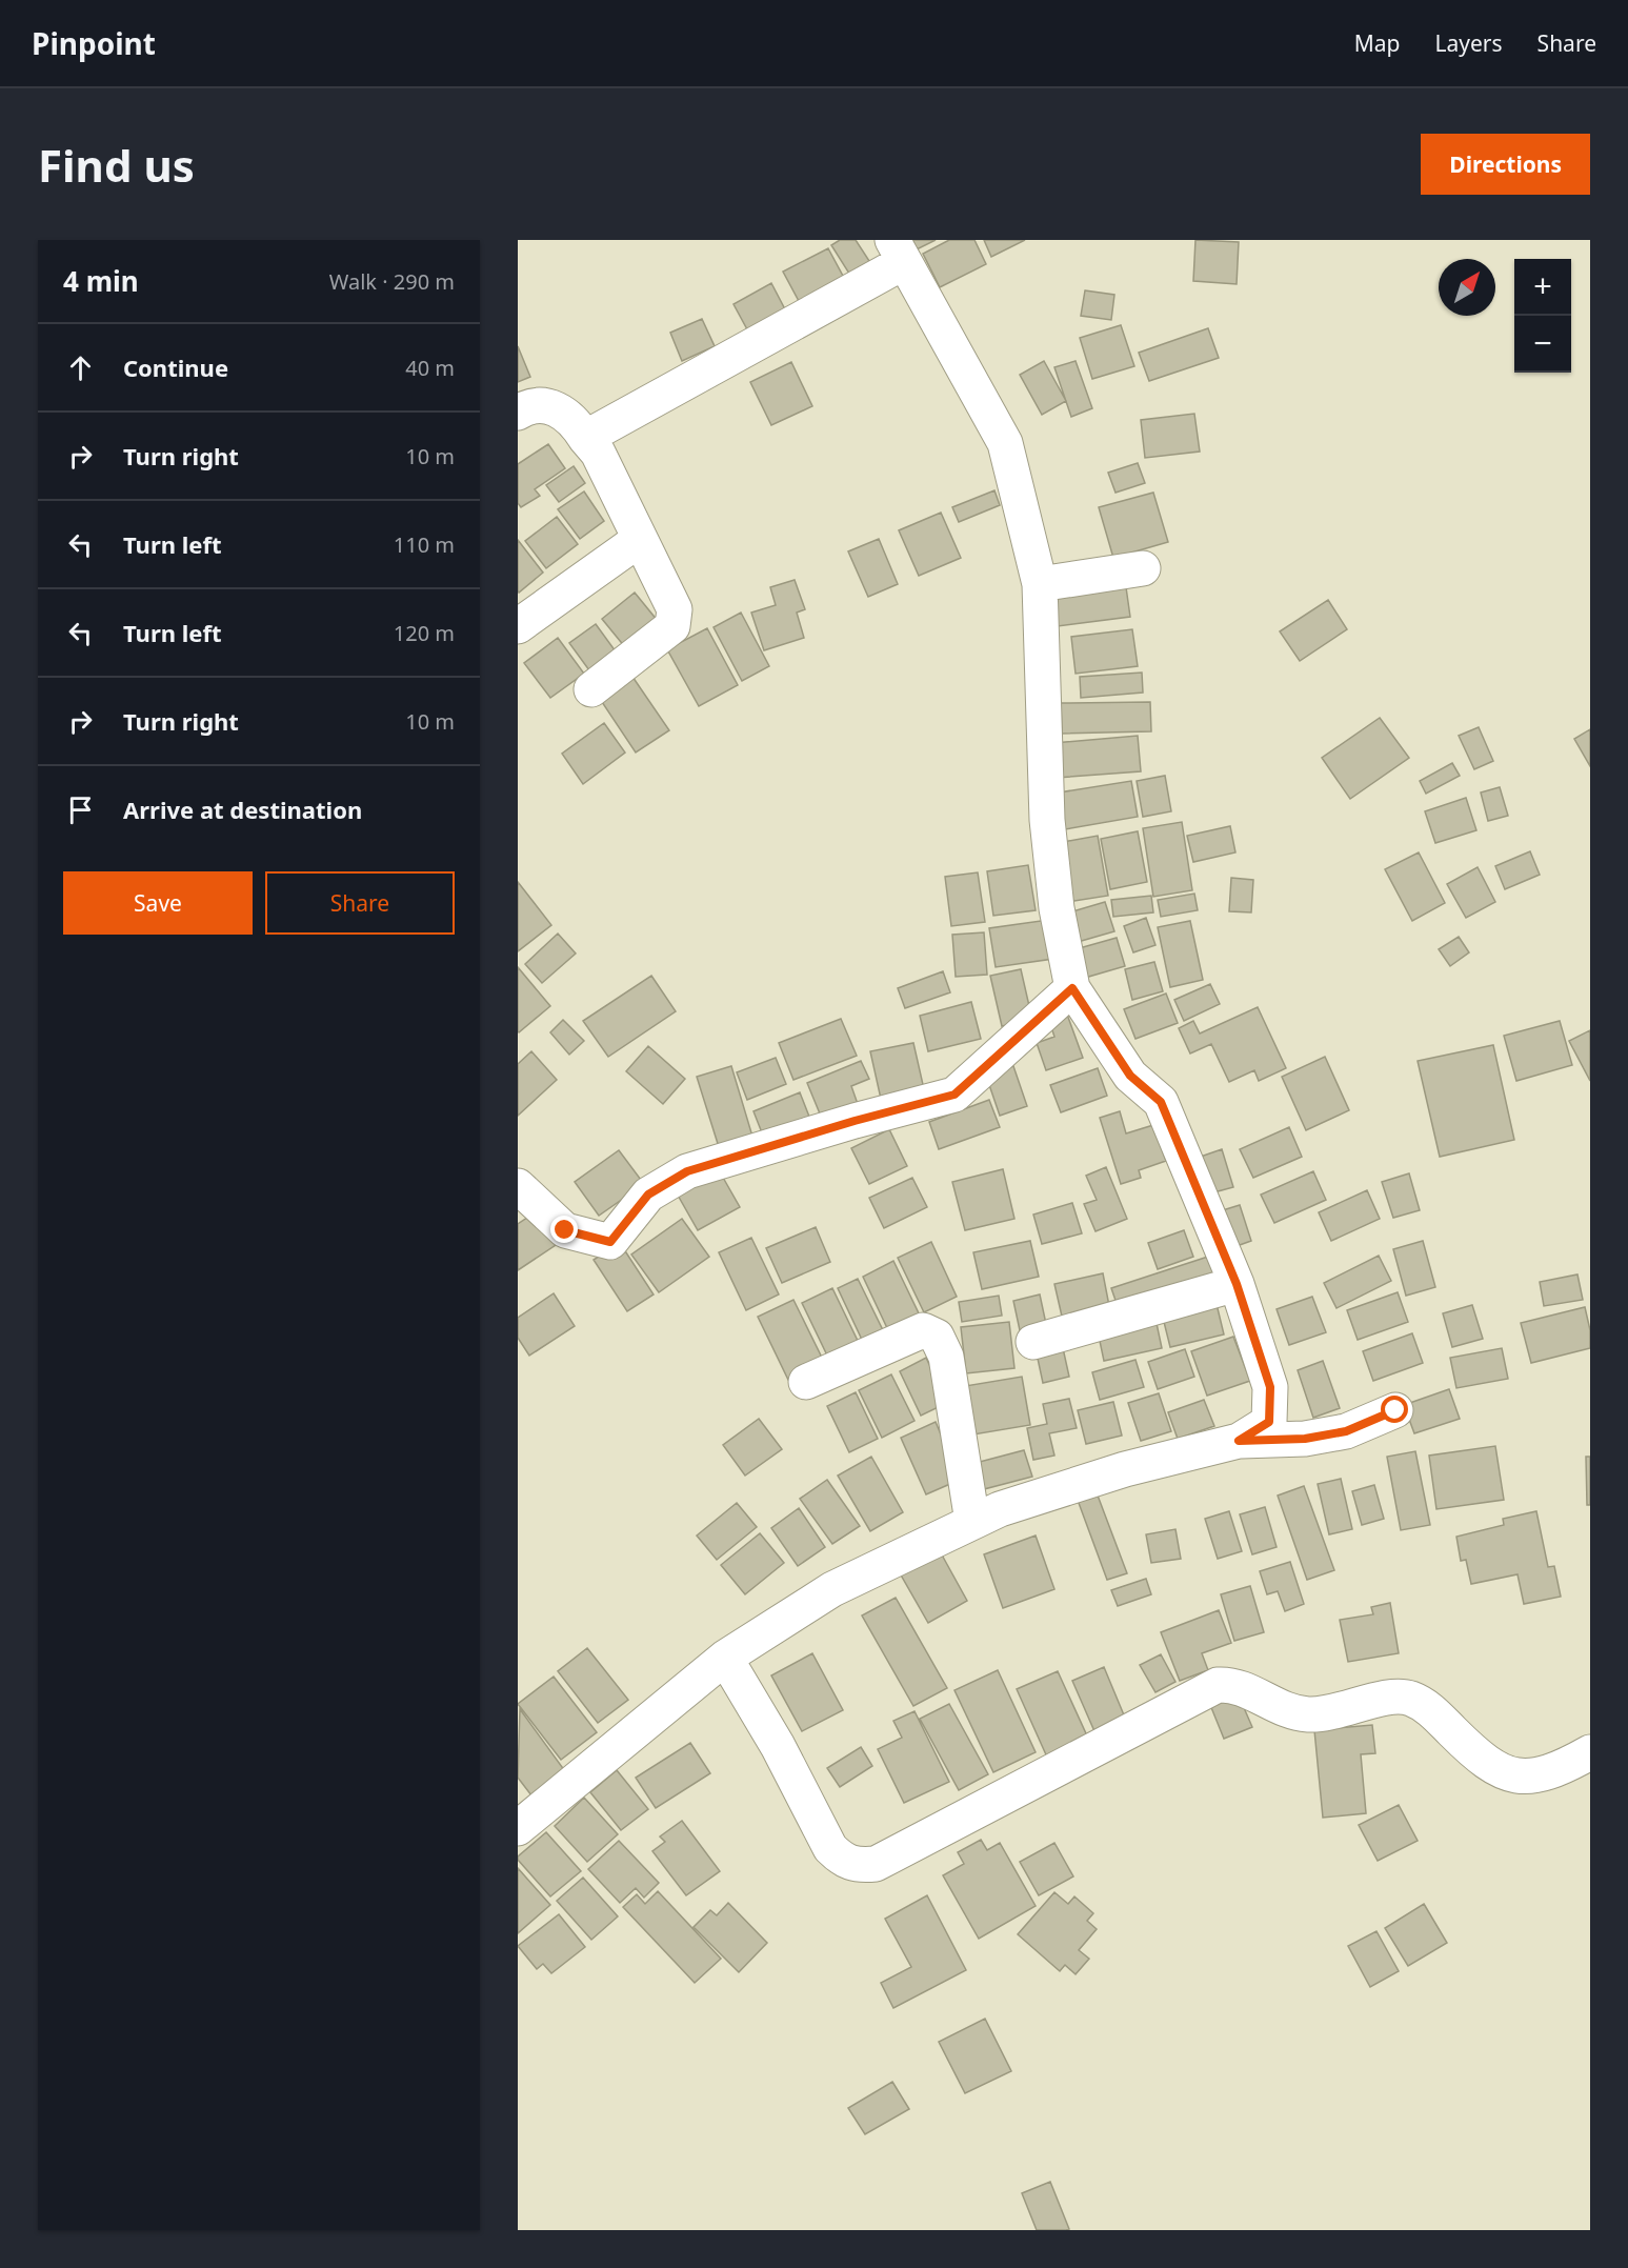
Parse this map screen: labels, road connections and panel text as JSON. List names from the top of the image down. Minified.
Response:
{"north":"top right","page":{"header":"Pinpoint","nav":["Map","Layers","Share"],"buttons":["Directions",["Save","Share"]],"title":"Find us","heading":["4 min","Walk · 290 m"],"map_buttons":["+","−"],"list":[["Continue","40 m"],["Turn right","10 m"],["Turn left","110 m"],["Turn left","120 m"],["Turn right","10 m"],"Arrive at destination"]}}
